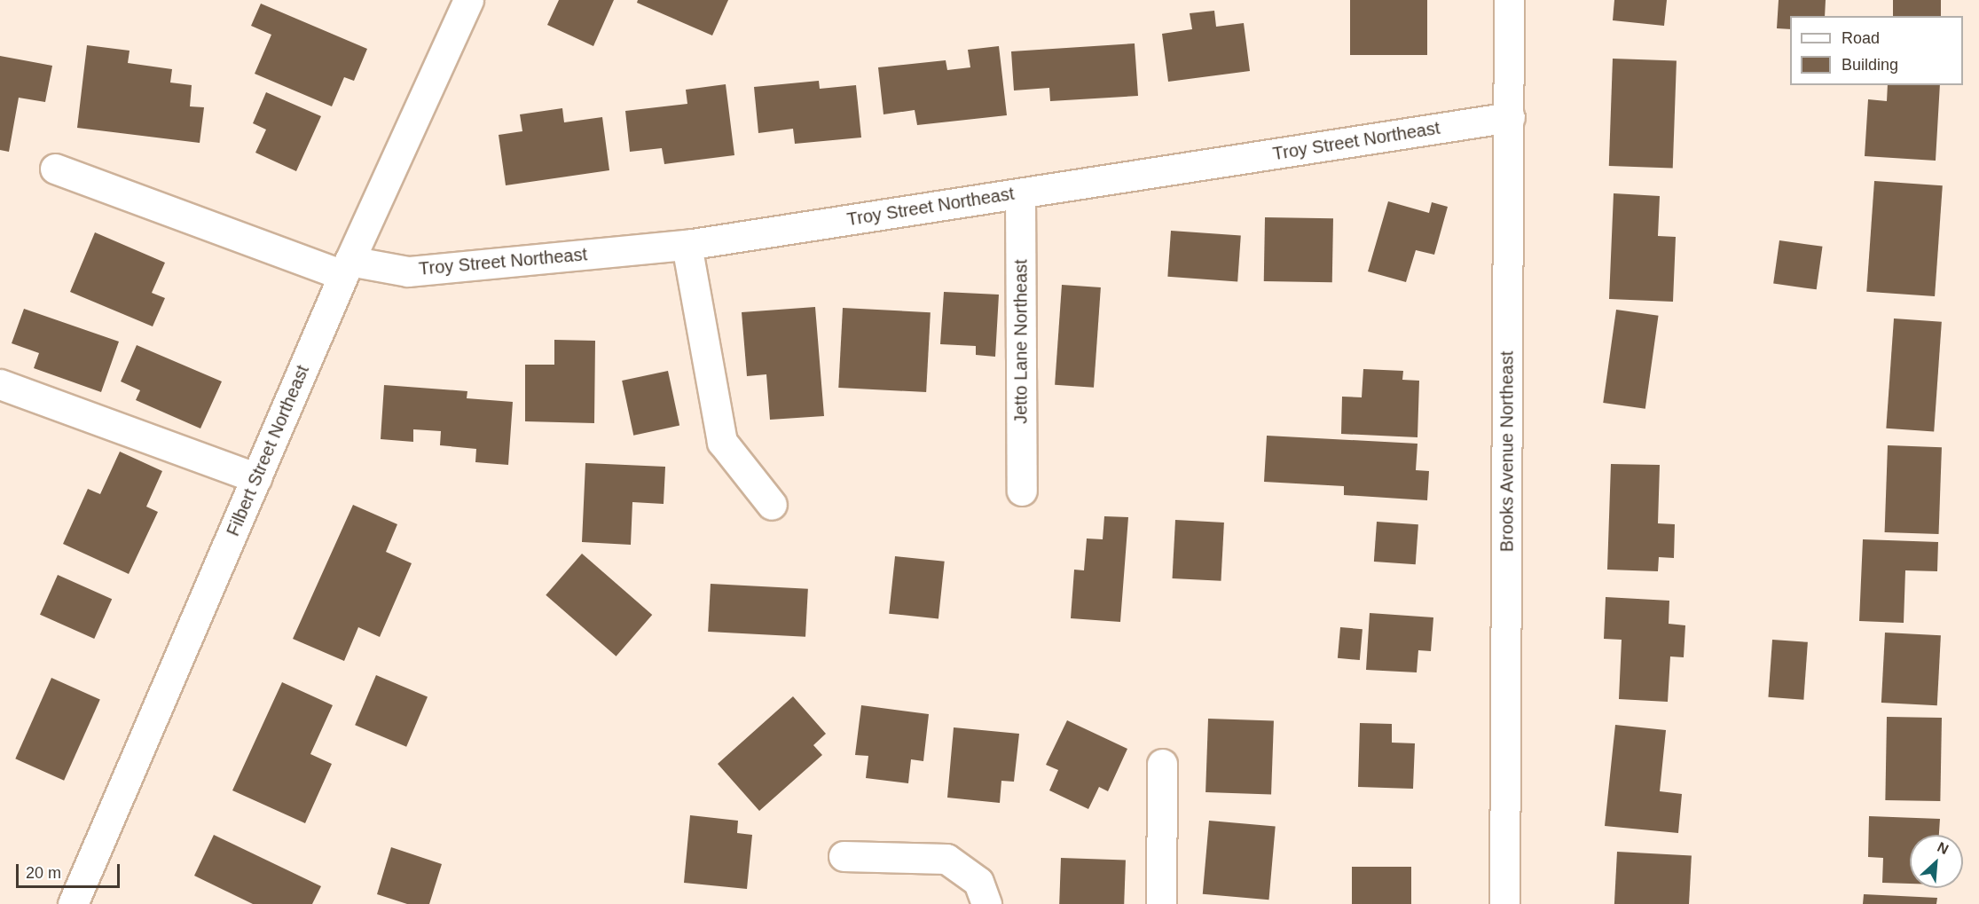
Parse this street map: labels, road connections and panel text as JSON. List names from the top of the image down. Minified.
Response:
{"streets":{"street":["Troy Street Northeast","Jetto Lane Northeast","Filbert Street Northeast","Brooks Avenue Northeast"]},"crossings":[["Troy Street Northeast","Jetto Lane Northeast"],["Troy Street Northeast","Filbert Street Northeast"],["Troy Street Northeast","Brooks Avenue Northeast"]],"legend":["Road","Building"],"scale_bar":"20 m","north":"top right"}
